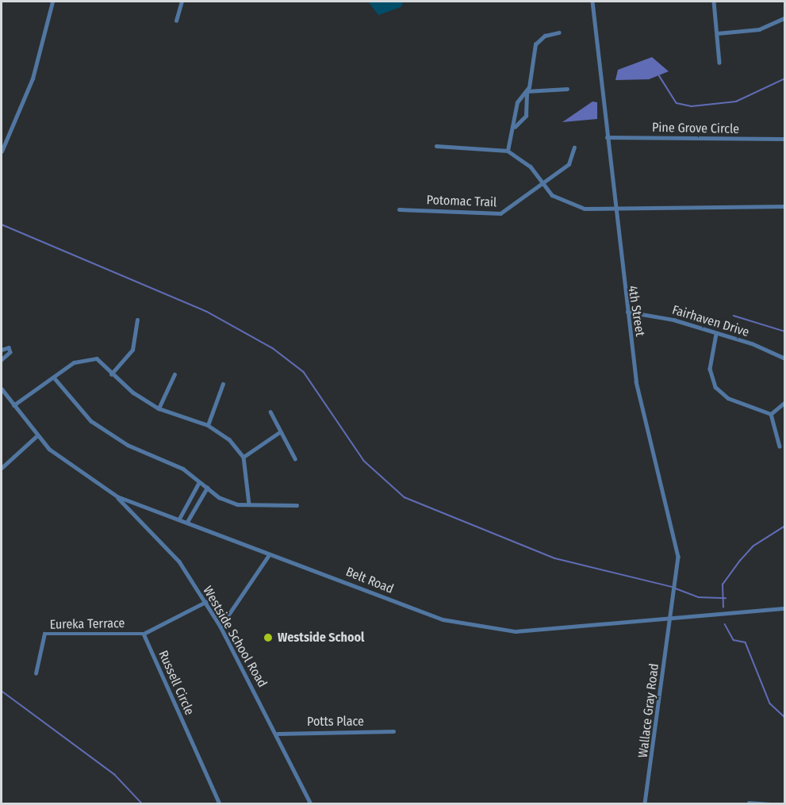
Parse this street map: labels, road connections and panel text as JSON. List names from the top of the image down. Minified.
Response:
{"streets":{"street":["Pine Grove Circle","Potomac Trail","4th Street","Fairhaven Drive","Belt Road","Eureka Terrace","Westside School Road","Russell Circle","Wallace Gray Road","Potts Place"]},"crossings":[["Pine Grove Circle","4th Street"],["4th Street","Fairhaven Drive"],["4th Street","Belt Road"],["4th Street","Wallace Gray Road"],["Belt Road","Westside School Road"],["Belt Road","Wallace Gray Road"],["Eureka Terrace","Russell Circle"],["Westside School Road","Potts Place"]],"places":["Westside School"]}
